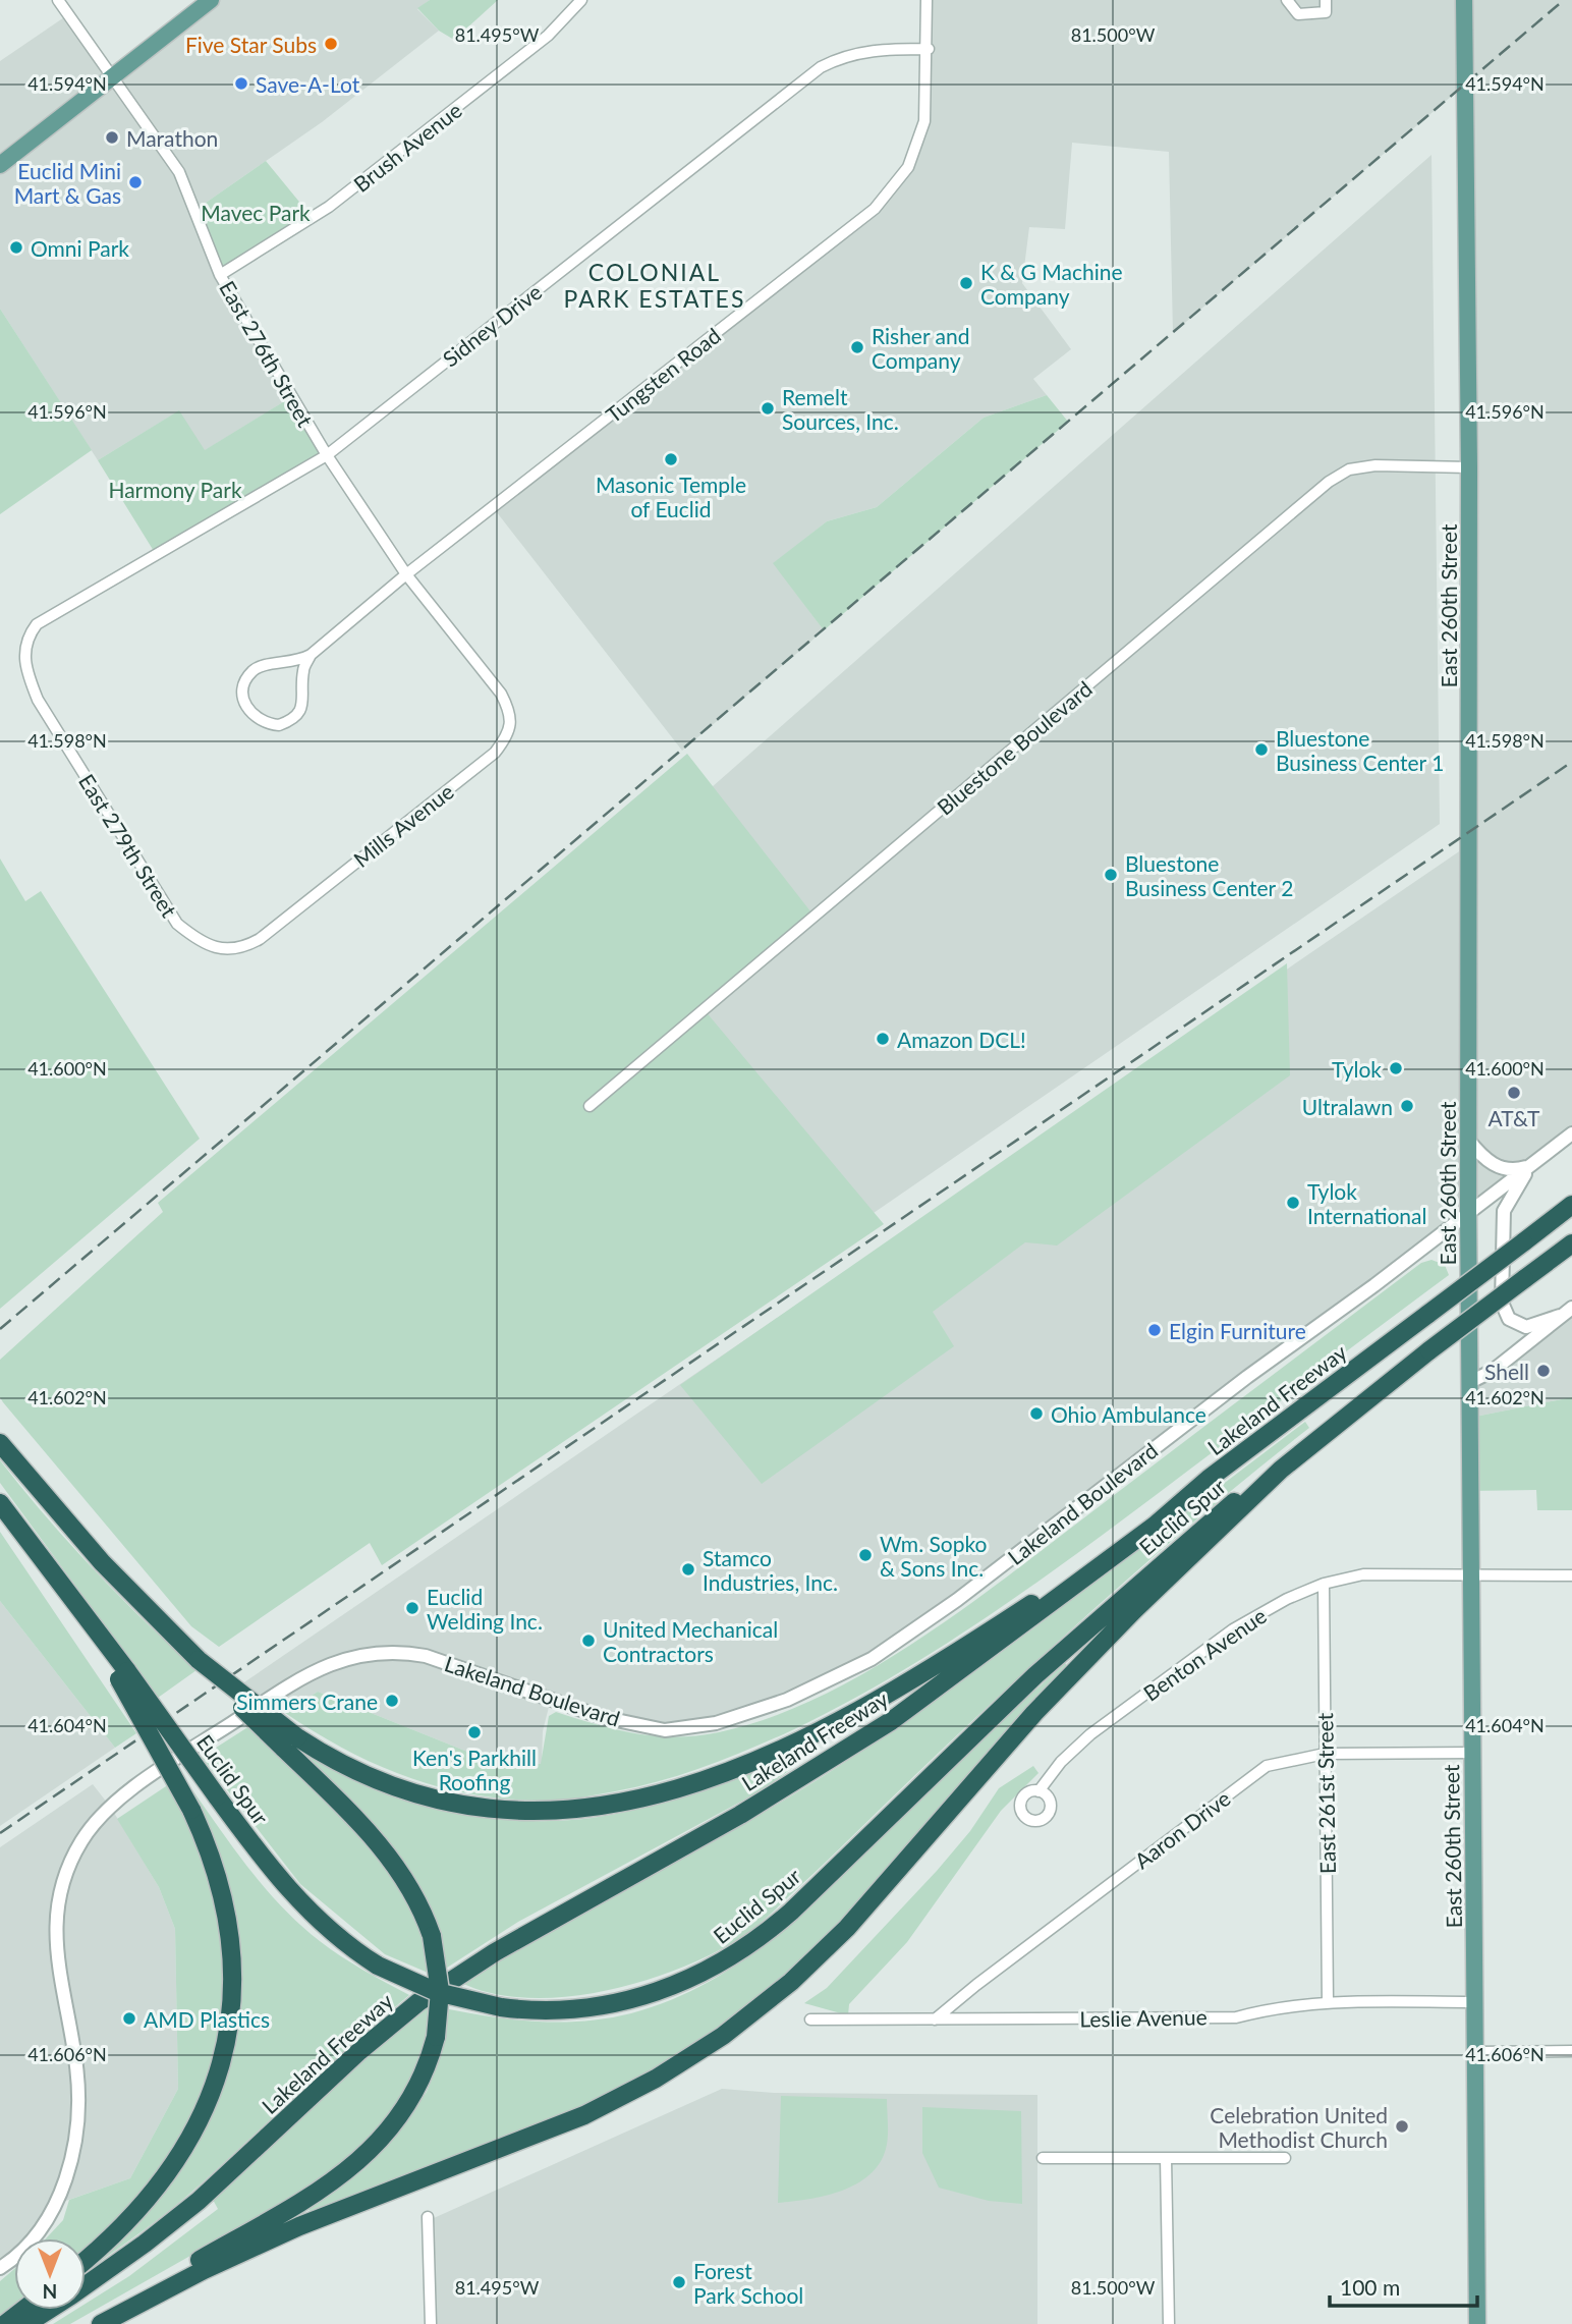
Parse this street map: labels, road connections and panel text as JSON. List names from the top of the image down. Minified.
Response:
{"streets":{"highway":["Lakeland Freeway","Euclid Spur"],"main road":["East 260th Street"],"street":["Brush Avenue","Sidney Drive","East 276th Street","Tungsten Road","Bluestone Boulevard","Mills Avenue","East 279th Street","Lakeland Boulevard","Benton Avenue","East 261st Street","Aaron Drive","Leslie Avenue"]},"crossings":[["Brush Avenue","East 276th Street"],["Sidney Drive","East 276th Street"],["Sidney Drive","Tungsten Road"],["Sidney Drive","East 279th Street"],["East 276th Street","Tungsten Road"],["East 276th Street","Mills Avenue"],["East 260th Street","Bluestone Boulevard"],["East 260th Street","Lakeland Boulevard"],["East 260th Street","Benton Avenue"],["East 260th Street","Aaron Drive"],["East 260th Street","Leslie Avenue"],["Mills Avenue","East 279th Street"],["Lakeland Freeway","Euclid Spur"],["Benton Avenue","East 261st Street"],["East 261st Street","Aaron Drive"],["East 261st Street","Leslie Avenue"],["Aaron Drive","Leslie Avenue"]],"districts":["COLONIAL PARK ESTATES"],"parks":["Mavec Park","Harmony Park"],"places":["Five Star Subs","Save-A-Lot","Marathon","Euclid Mini Mart & Gas","Omni Park","K & G Machine Company","Risher and Company","Remelt Sources, Inc.","Masonic Temple of Euclid","Bluestone Business Center 1","Bluestone Business Center 2","Amazon DCL!","Tylok","AT&T","Ultralawn","Tylok International","Elgin Furniture","Shell","Ohio Ambulance","Wm. Sopko & Sons Inc.","Stamco Industries, Inc.","Euclid Welding Inc.","United Mechanical Contractors","Simmers Crane","Ken's Parkhill Roofing","AMD Plastics","Celebration United Methodist Church","Forest Park School"],"scale_bar":"100 m","north":"bottom","coordinates":["81.495°W","81.500°W","41.594°N","41.596°N","41.598°N","41.600°N","41.602°N","41.604°N","41.606°N"]}
